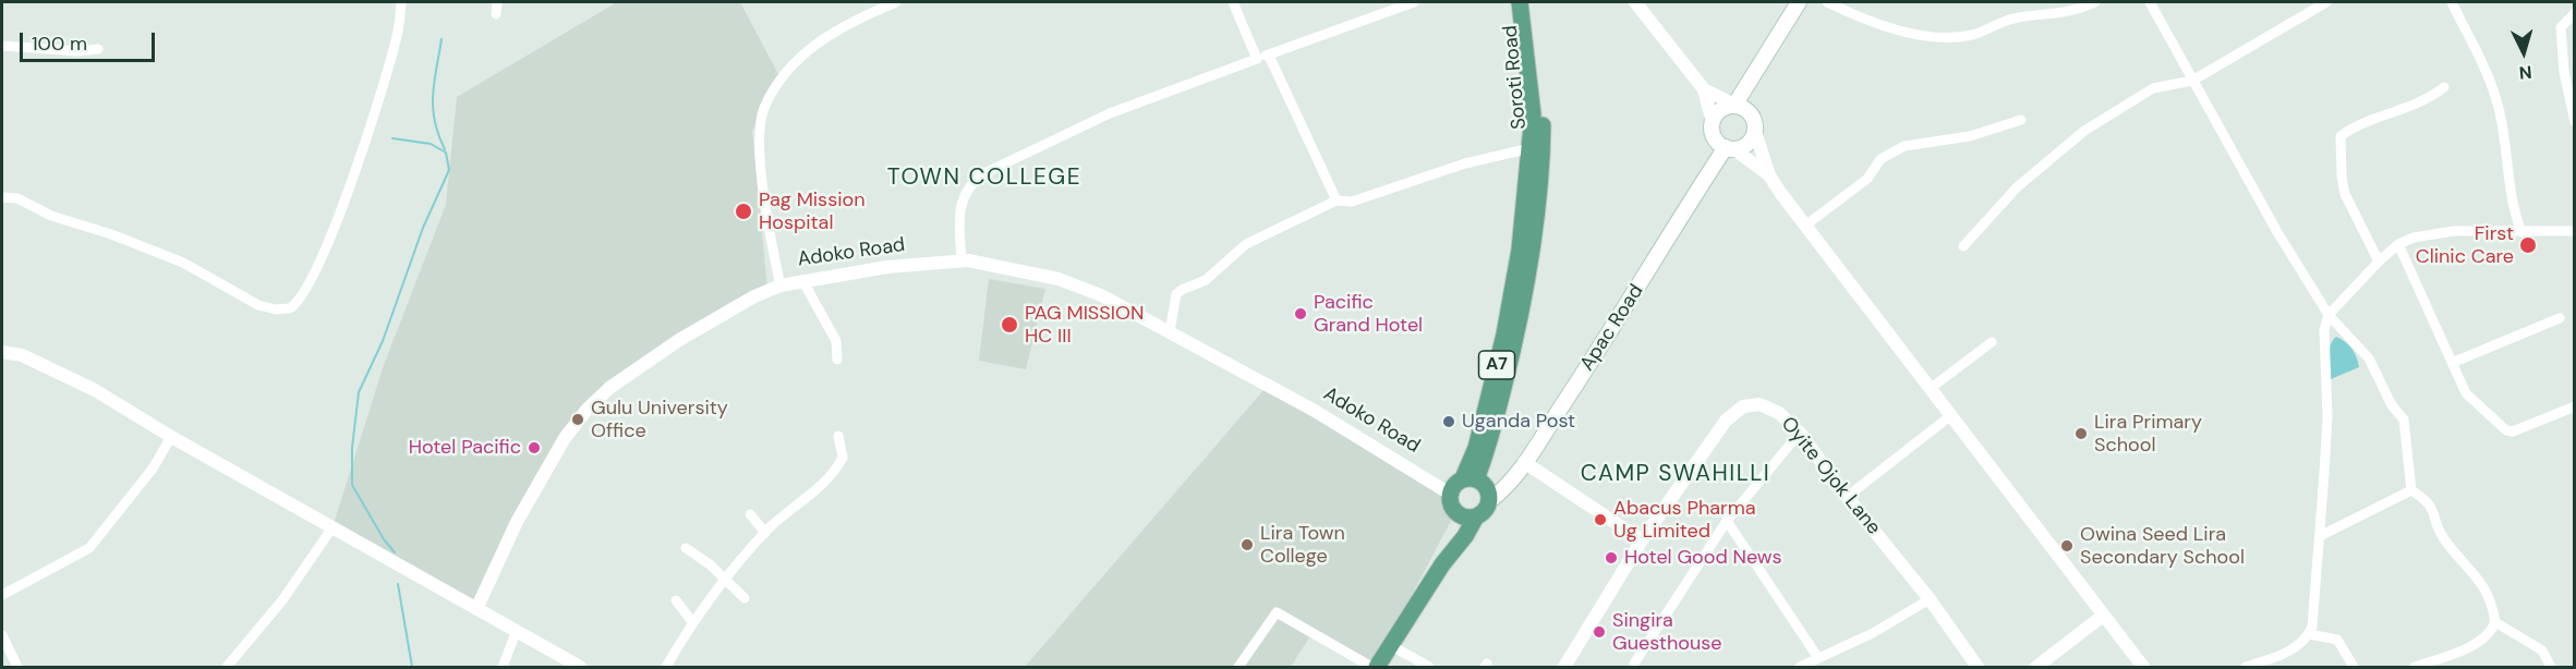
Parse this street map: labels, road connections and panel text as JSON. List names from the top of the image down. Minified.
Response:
{"streets":{"main road":["Soroti Road","Apac Road","A7"],"street":["Adoko Road","Oyite Ojok Lane"]},"crossings":[["Soroti Road","A7"],["Adoko Road","Apac Road"],["Adoko Road","A7"],["Apac Road","A7"]],"districts":["TOWN COLLEGE","CAMP SWAHILLI"],"places":["Pag Mission Hospital","First Clinic Care","Pacific Grand Hotel","PAG MISSION HC III","Gulu University Office","Uganda Post","Lira Primary School","Hotel Pacific","Abacus Pharma Ug Limited","Lira Town College","Owina Seed Lira Secondary School","Hotel Good News","Singira Guesthouse"],"scale_bar":"100 m","north":"bottom"}
